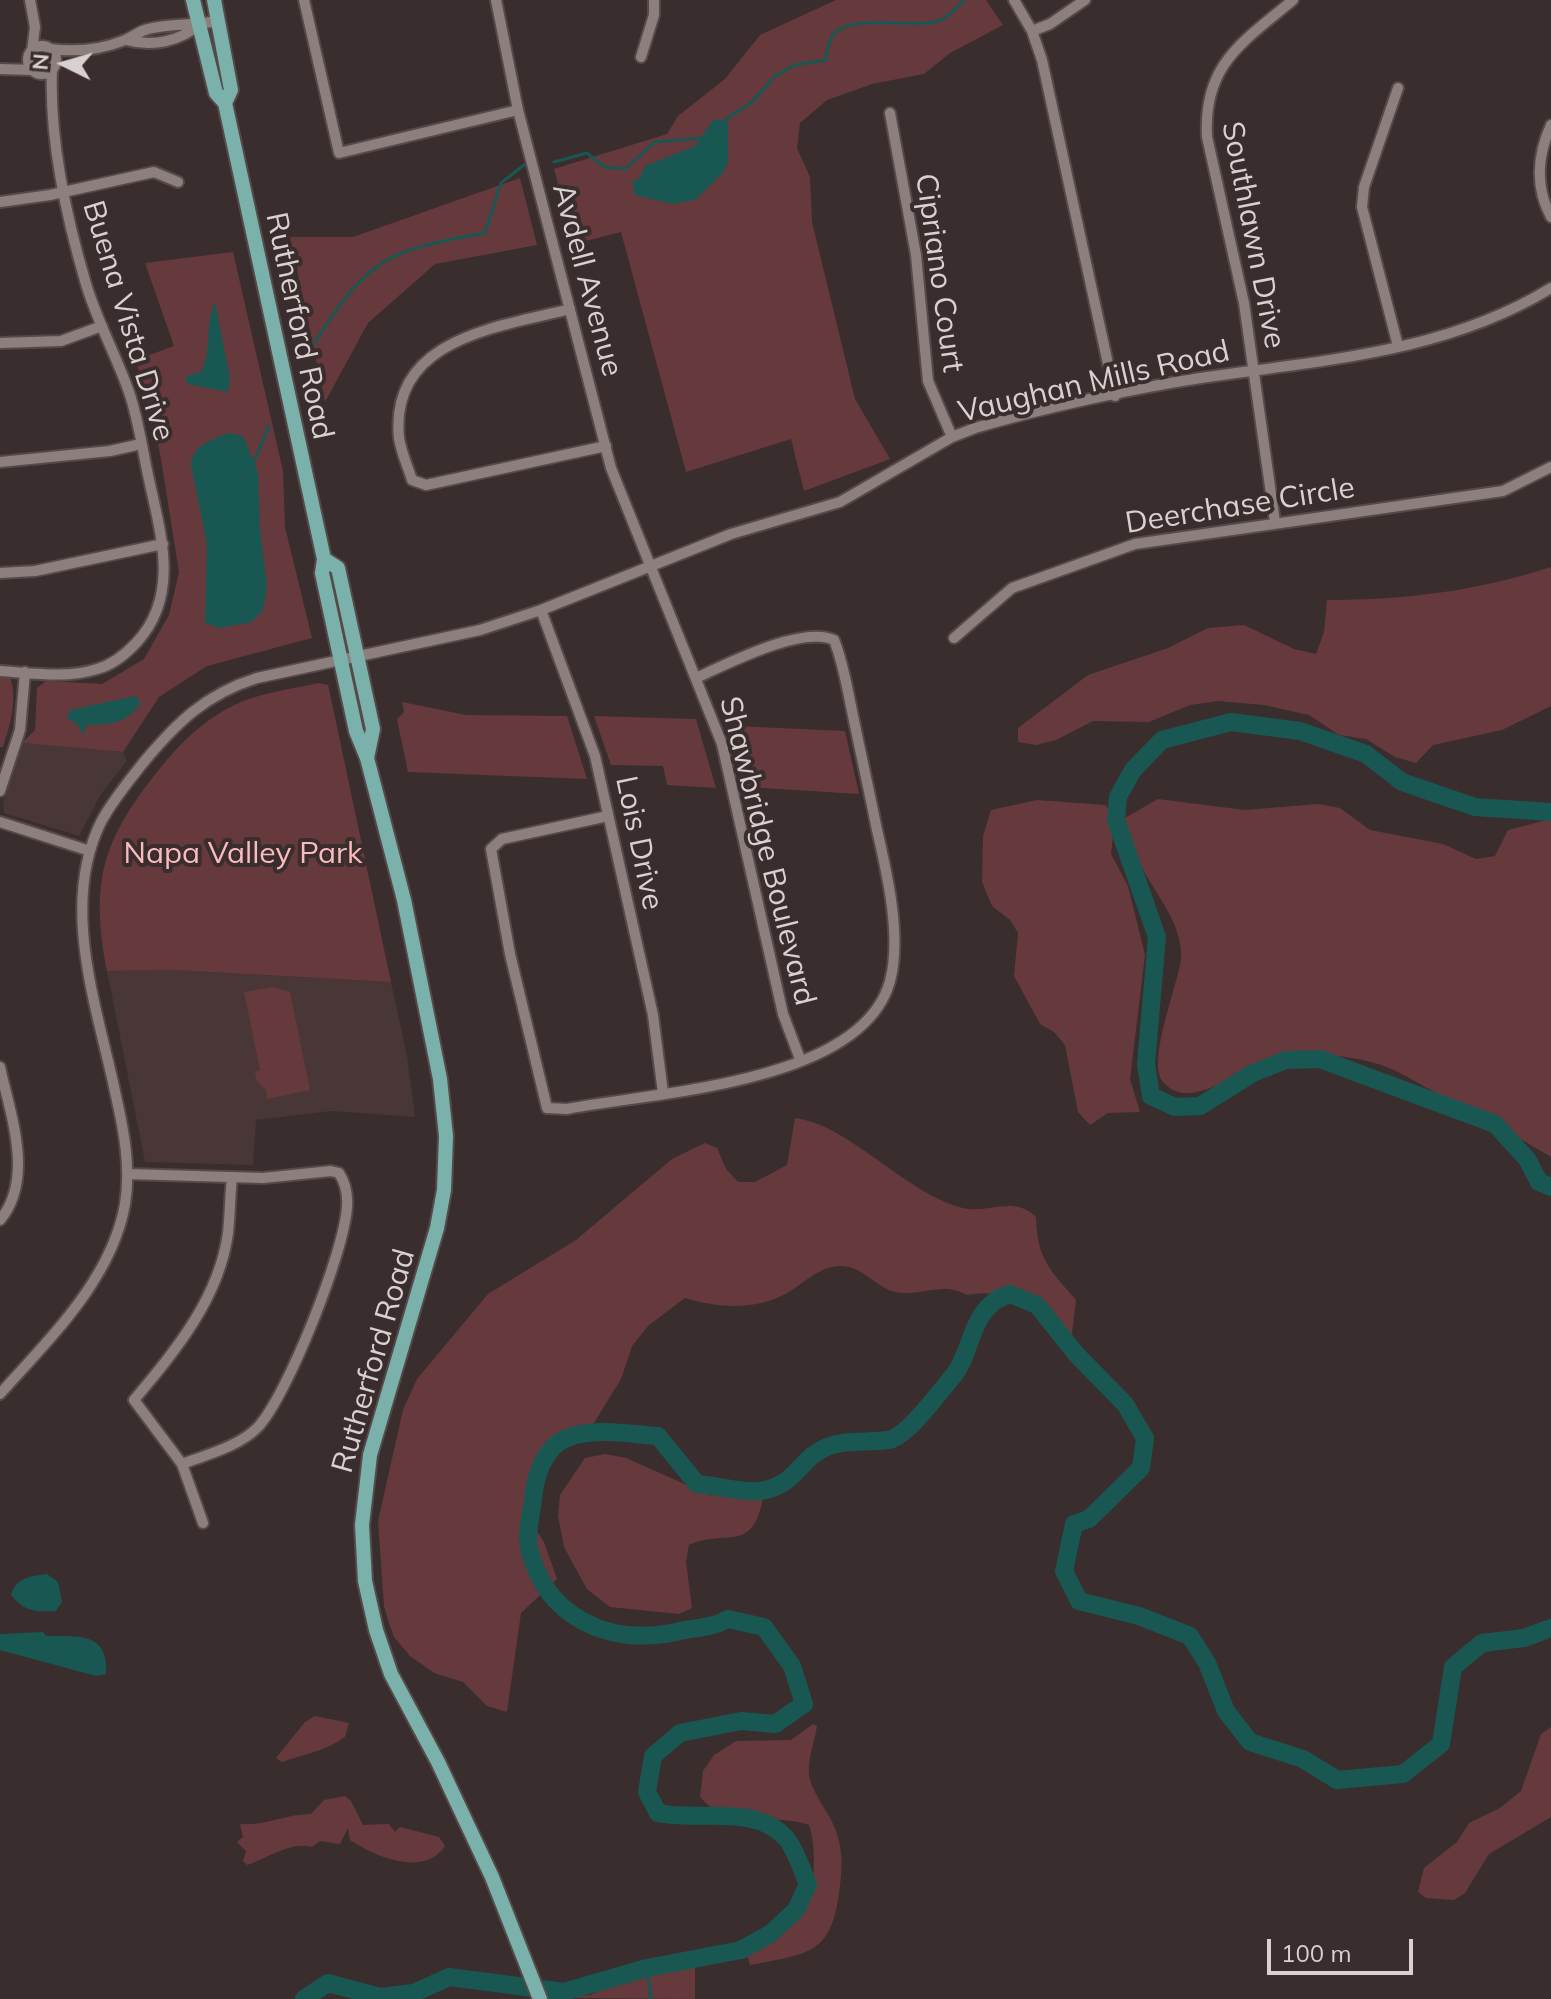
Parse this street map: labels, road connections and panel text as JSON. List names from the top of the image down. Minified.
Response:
{"streets":{"main road":["Rutherford Road"],"street":["Southlawn Drive","Cipriano Court","Avdell Avenue","Buena Vista Drive","Vaughan Mills Road","Deerchase Circle","Lois Drive","Shawbridge Boulevard"]},"crossings":[["Southlawn Drive","Vaughan Mills Road"],["Southlawn Drive","Deerchase Circle"],["Cipriano Court","Vaughan Mills Road"],["Avdell Avenue","Vaughan Mills Road"],["Avdell Avenue","Shawbridge Boulevard"],["Rutherford Road","Vaughan Mills Road"],["Vaughan Mills Road","Lois Drive"],["Vaughan Mills Road","Shawbridge Boulevard"]],"parks":["Napa Valley Park"],"scale_bar":"100 m","north":"left"}
